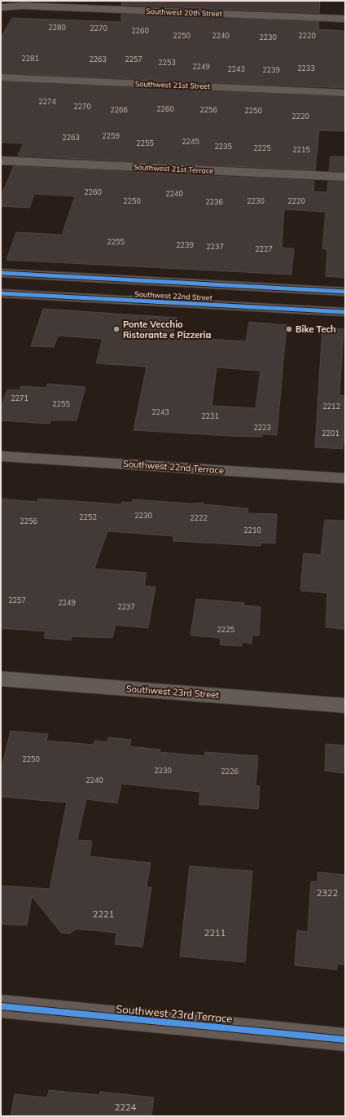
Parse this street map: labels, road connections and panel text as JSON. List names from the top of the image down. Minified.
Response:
{"streets":{"main road":["Southwest 22nd Street"],"street":["Southwest 20th Street","Southwest 21st Street","Southwest 21st Terrace","Southwest 22nd Terrace","Southwest 23rd Street","Southwest 23rd Terrace"]},"places":["Ponte Vecchio Ristorante e Pizzeria","Bike Tech"],"house_numbers":["2280","2270","2260","2250","2240","2220","2230","2281","2263","2257","2253","2249","2233","2243","2239","2274","2270","2260","2266","2256","2250","2220","2259","2263","2245","2255","2235","2225","2215","2260","2240","2250","2230","2220","2236","2255","2239","2237","2227","2271","2255","2212","2243","2231","2223","2201","2230","2252","2222","2256","2210","2257","2249","2237","2225","2250","2230","2226","2240","2322","2221","2211","2224"]}
